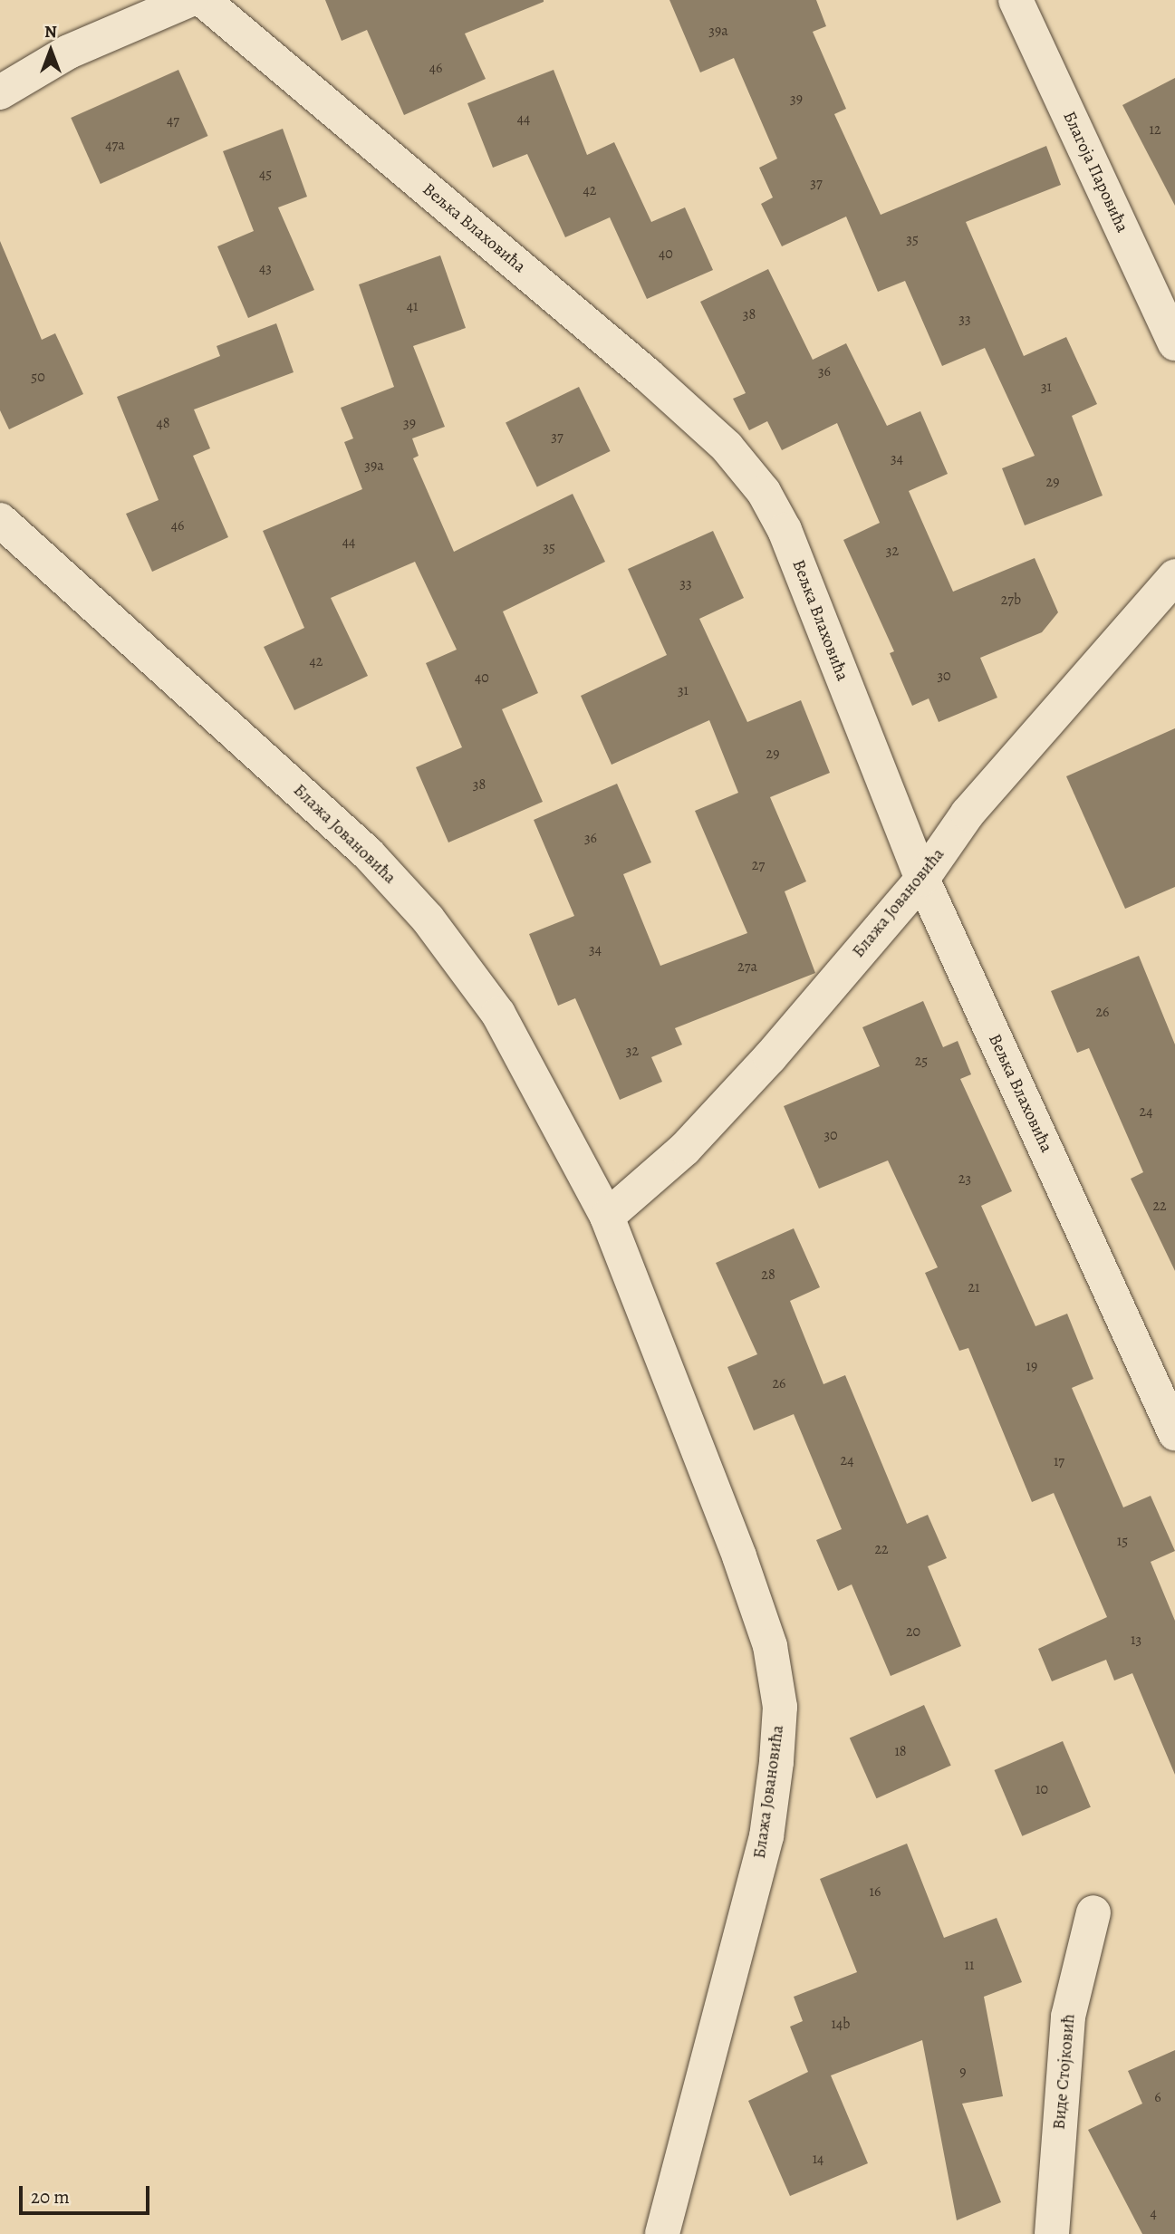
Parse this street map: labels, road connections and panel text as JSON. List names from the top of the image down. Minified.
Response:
{"streets":{"street":["Благоја Паровића","Вељка Влаховића","Блажа Јовановића","Виде Стојковић"]},"crossings":[["Вељка Влаховића","Блажа Јовановића"]],"house_numbers":["39a","46","39","44","47","12","47a","45","37","42","35","40","43","41","38","33","36","50","31","48","39","37","34","39a","29","46","44","35","32","33","27b","42","30","40","31","29","38","36","27","34","27a","26","32","25","24","30","23","22","28","21","19","26","24","17","15","22","20","13","18","10","16","11","14b","9","6","14","4"],"scale_bar":"20 m","north":"top"}
